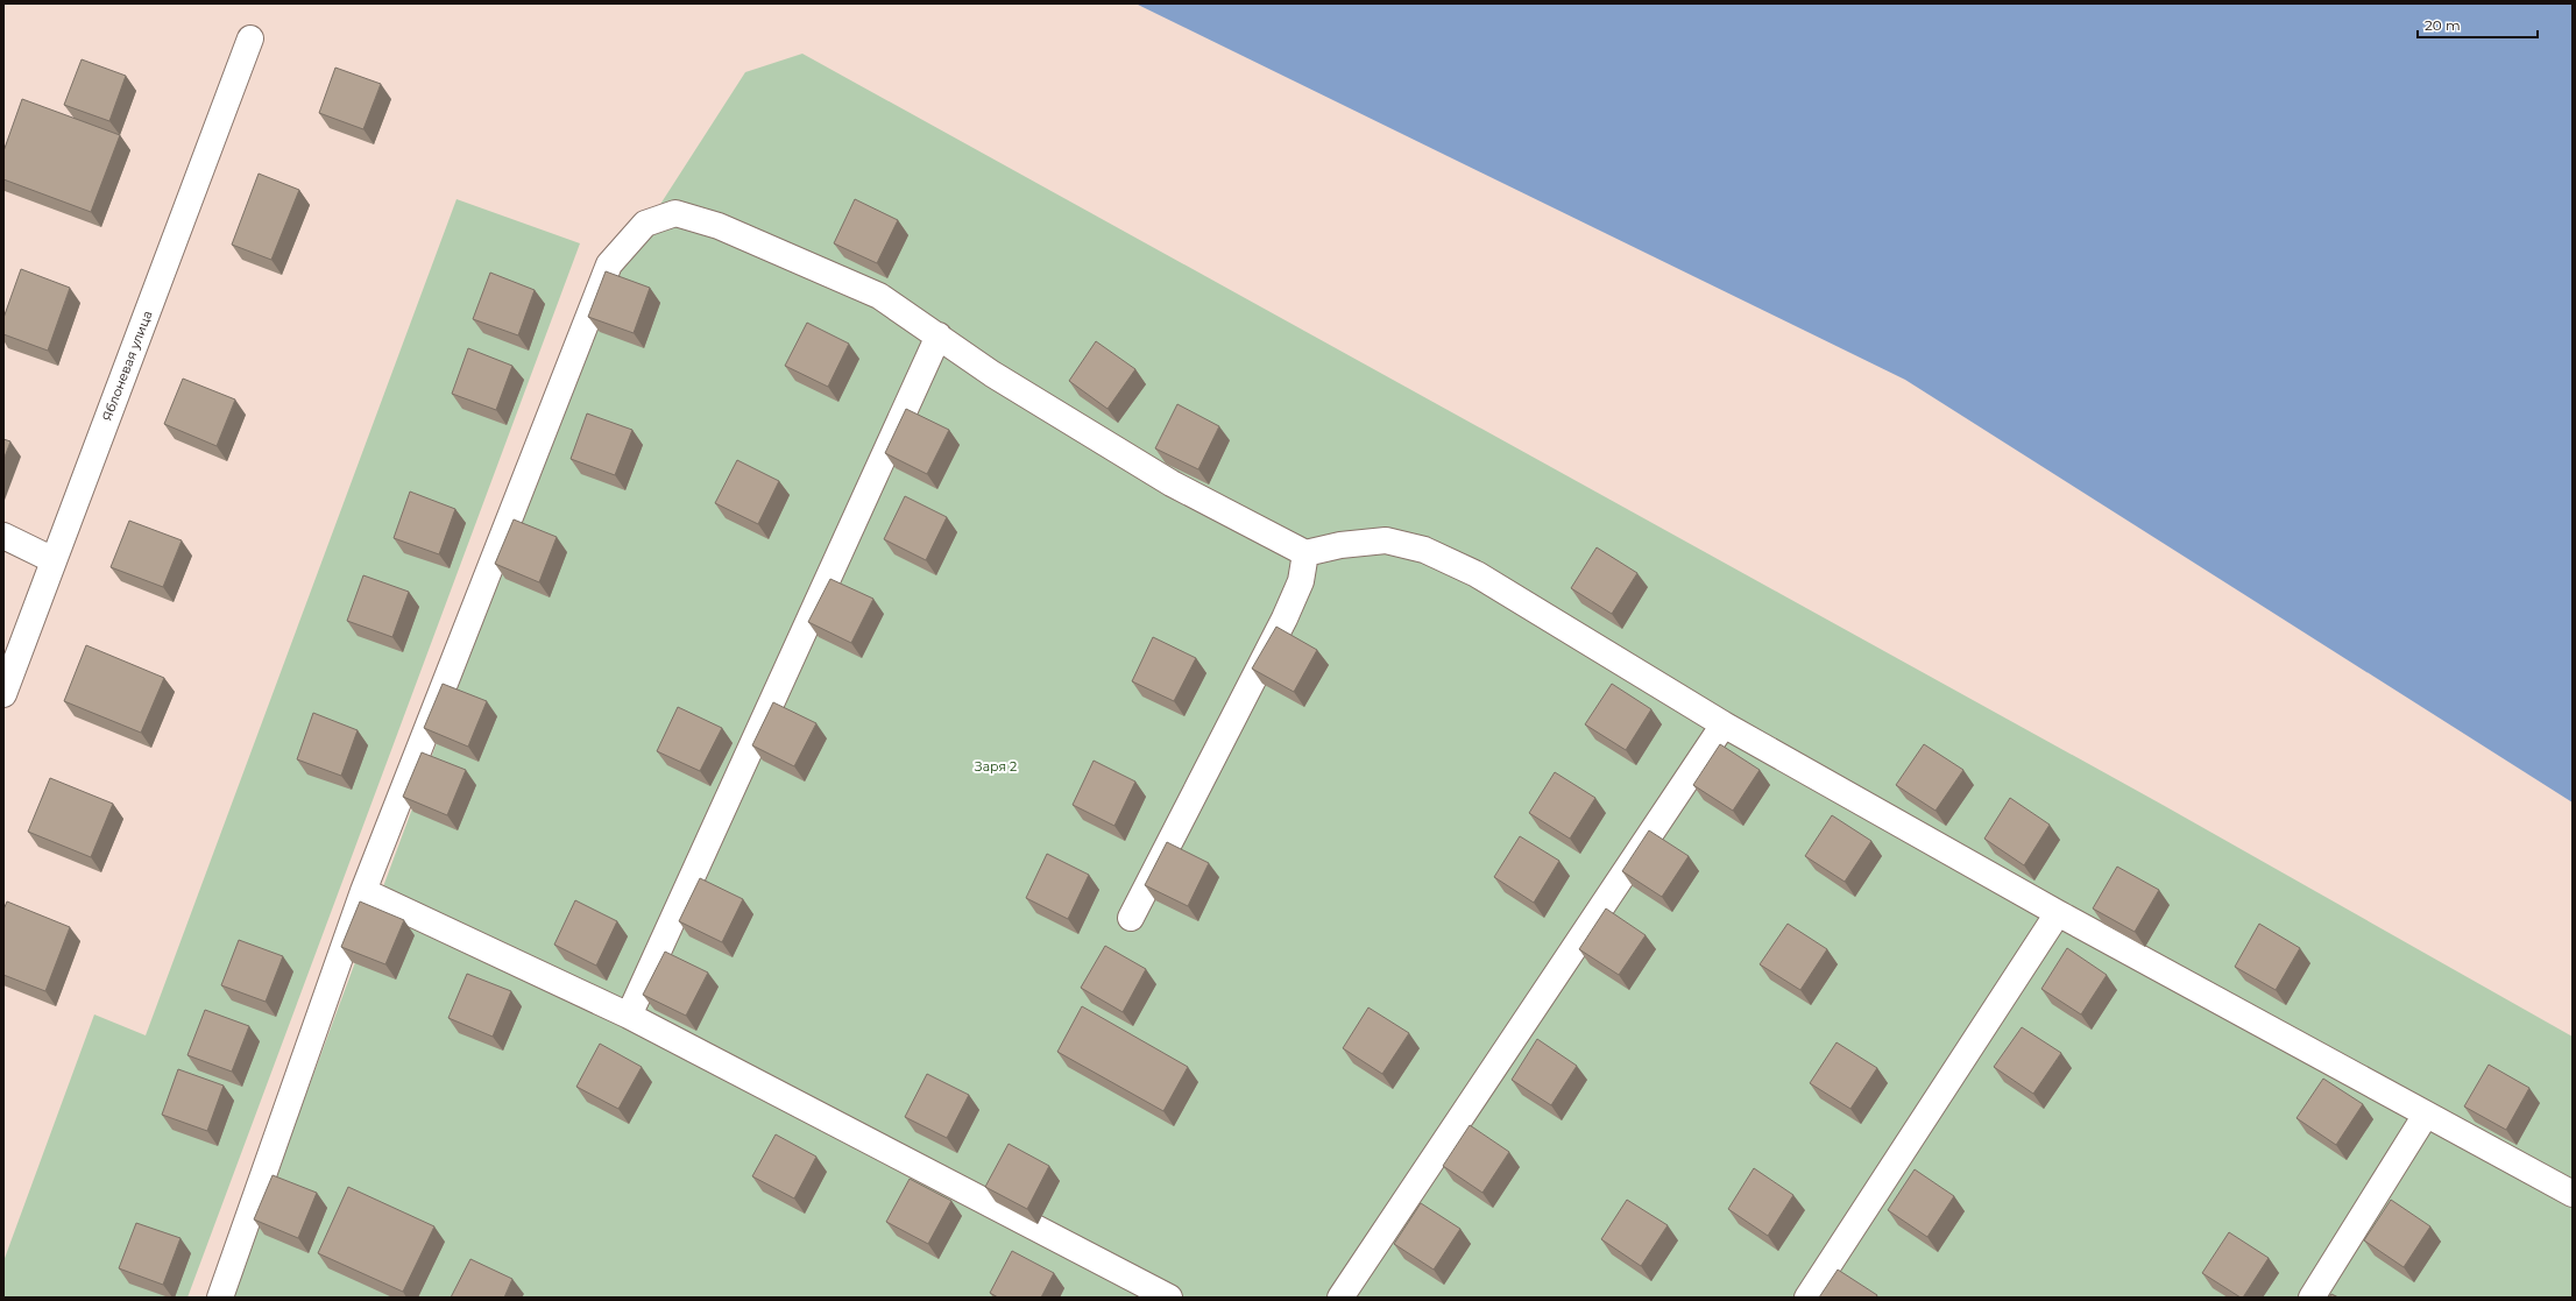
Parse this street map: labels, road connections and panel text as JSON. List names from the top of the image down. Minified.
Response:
{"streets":{"street":["Яблоневая улица"]},"parks":["Заря 2"],"scale_bar":"20 m"}
